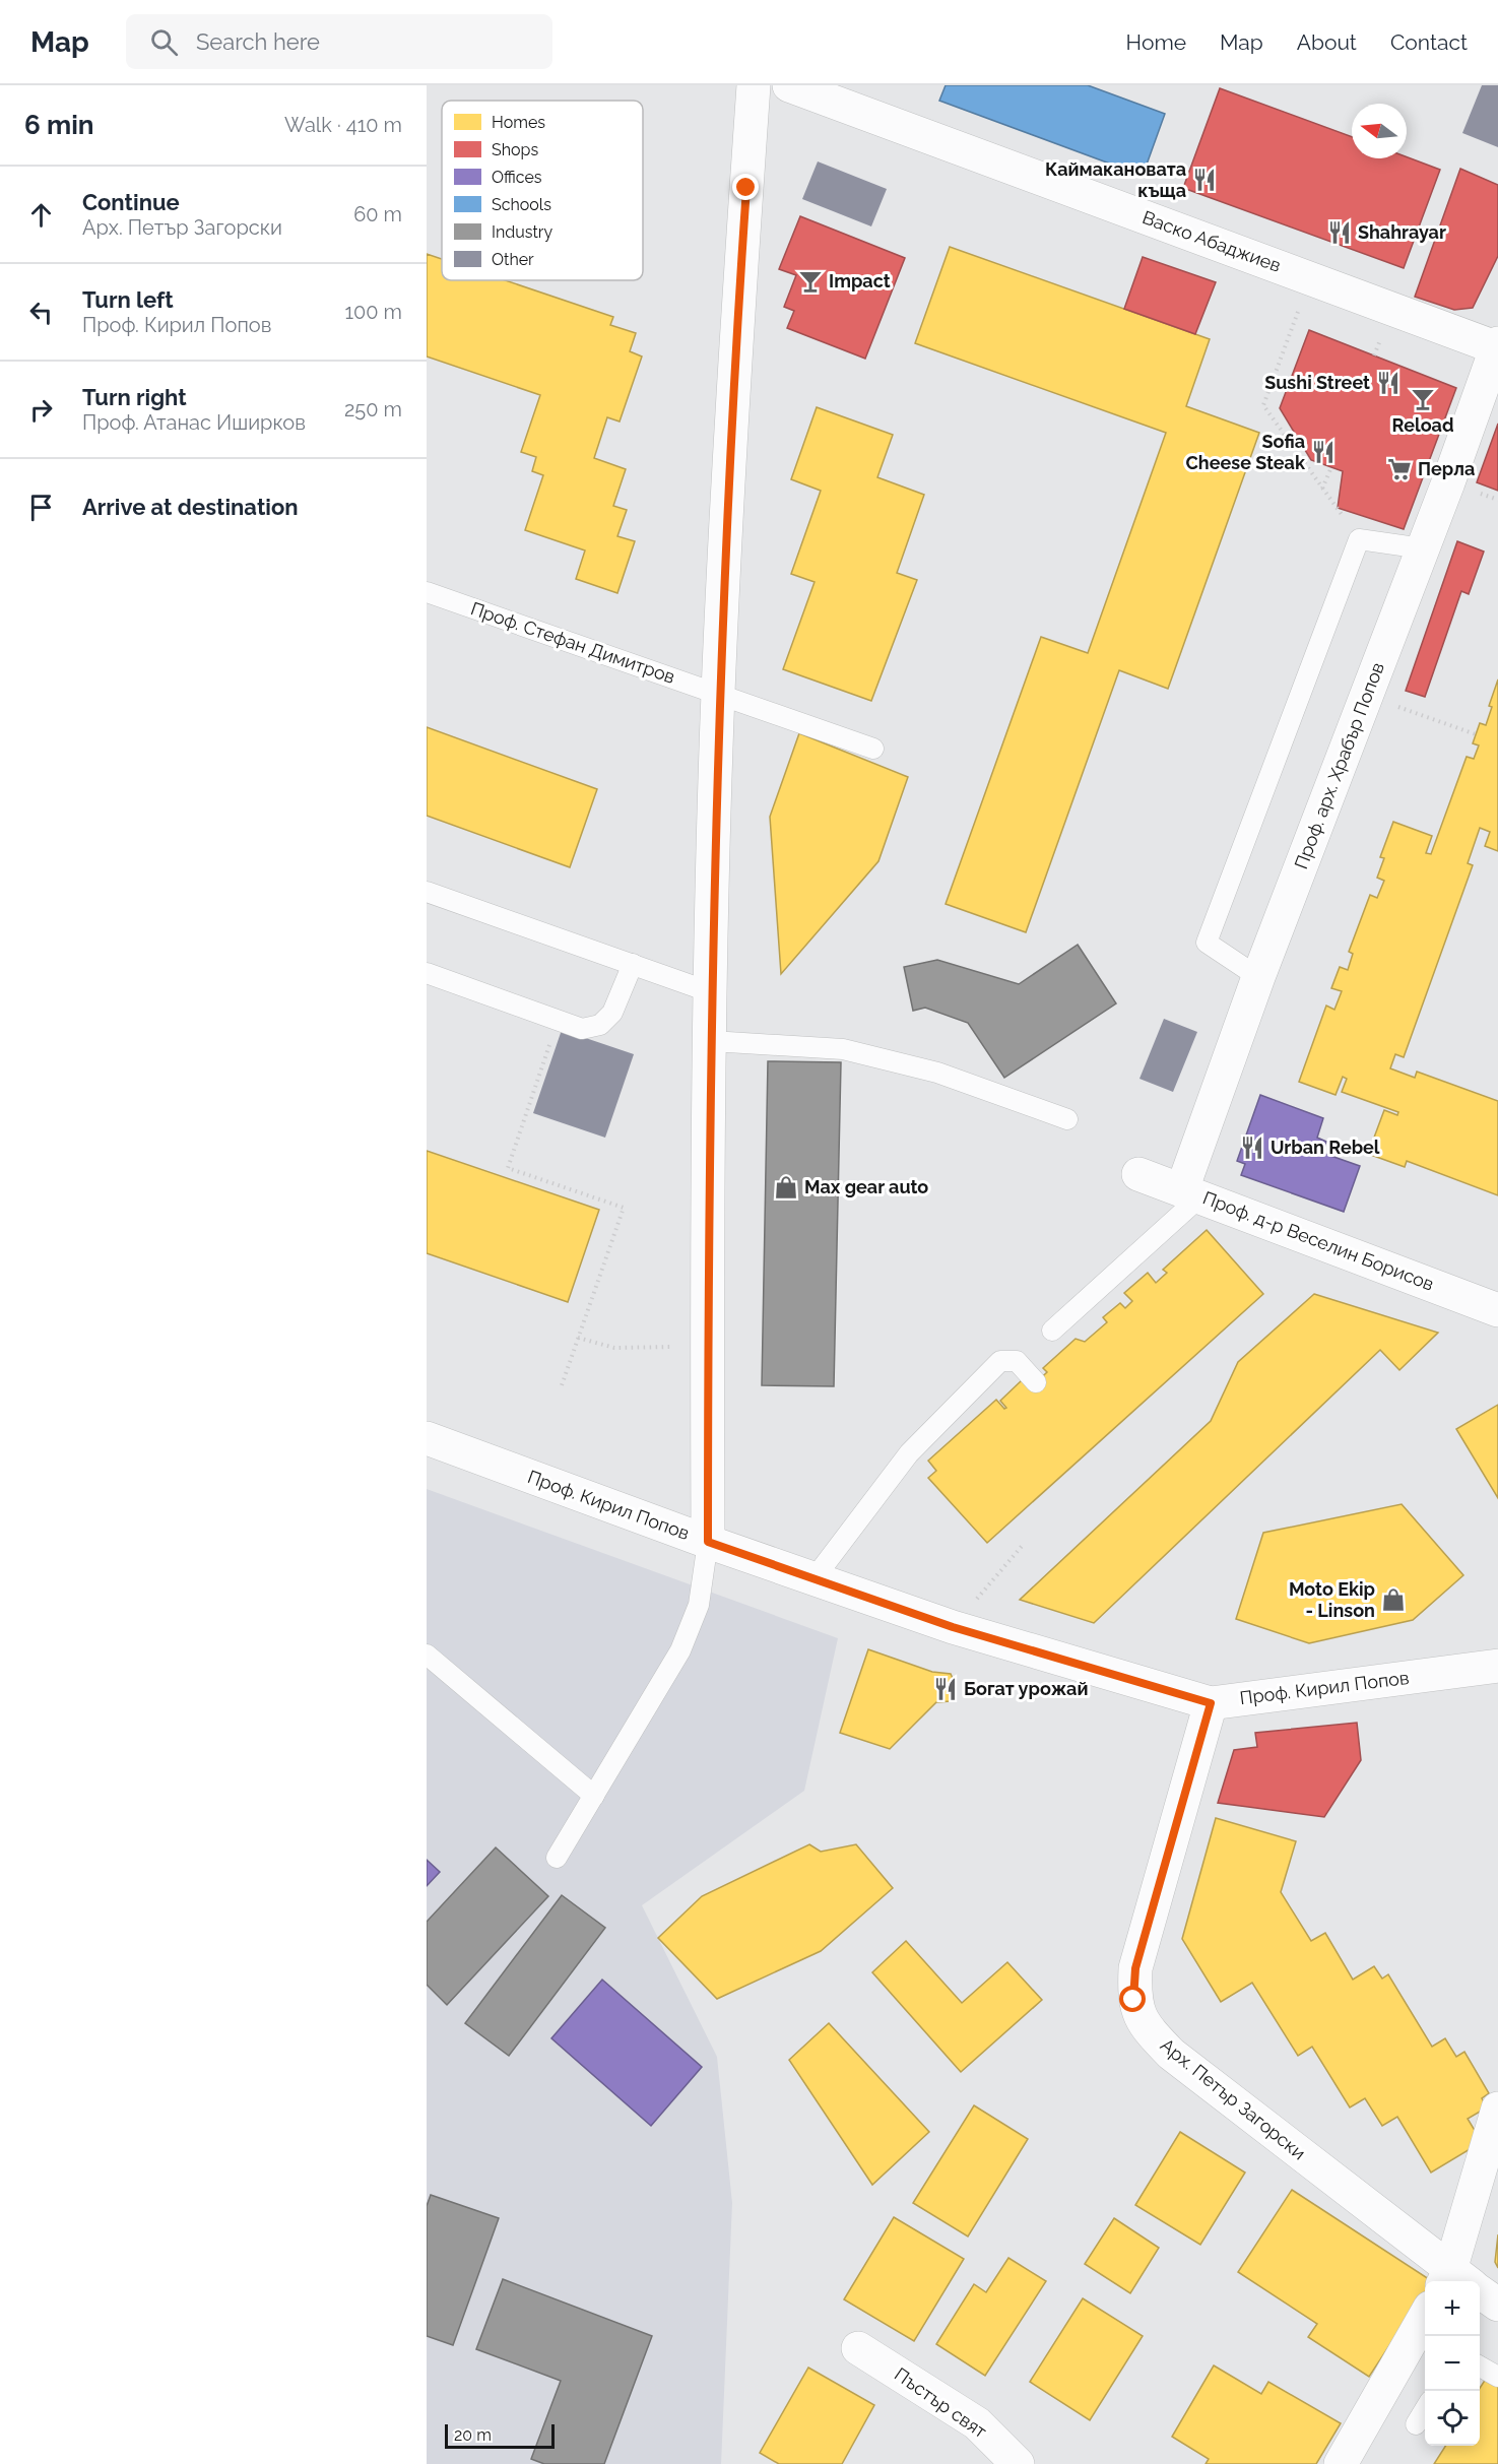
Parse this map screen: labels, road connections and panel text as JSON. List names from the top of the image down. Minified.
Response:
{"streets":{"street":["Васко Абаджиев","Проф. арх. Храбър Попов","Проф. д-р Веселин Борисов","Проф. Кирил Попов","Арх. Петър Загорски","Пъстър свят"],"lane":["Проф. Стефан Димитров"]},"crossings":[["Васко Абаджиев","Проф. арх. Храбър Попов"],["Проф. арх. Храбър Попов","Проф. д-р Веселин Борисов"],["Проф. Кирил Попов","Арх. Петър Загорски"]],"places":{"restaurant":["Каймакановата къща","Shahrayar","Sushi Street","Sofia Cheese Steak","Urban Rebel","Богат урожай"],"bar":["Impact","Reload"],"supermarket":["Перла"],"shop":["Max gear auto","Moto Ekip - Linson"]},"legend":["Homes","Shops","Offices","Schools","Industry","Other"],"scale_bar":"20 m","north":"left","page":{"header":"Map","search":"Search here","nav":["Home","Map","About","Contact"],"heading":["6 min","Walk · 410 m"],"list":[["Continue","Арх. Петър Загорски","60 m"],["Turn left","Проф. Кирил Попов","100 m"],["Turn right","Проф. Атанас Иширков","250 m"],"Arrive at destination"],"map_buttons":["+","−"],"scale":"20 m"}}
